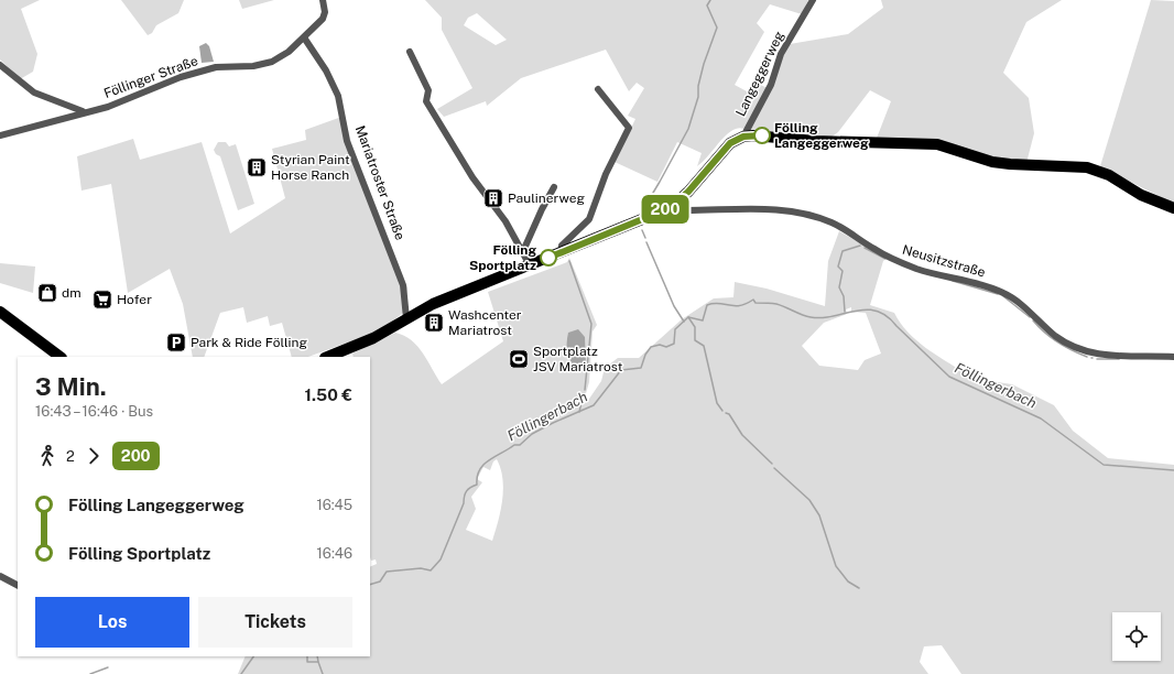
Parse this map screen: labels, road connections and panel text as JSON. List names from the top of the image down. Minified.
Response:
{"streets":{"street":["Langeggerweg","Föllinger Straße","Mariatroster Straße","Neusitzstraße"]},"crossings":[["Föllinger Straße","Mariatroster Straße"]],"water":["Föllingerbach"],"places":{"other":["Fölling Langeggerweg","Fölling Sportplatz"],"building":["Styrian Paint Horse Ranch","Paulinerweg","Washcenter Mariatrost"],"shop":["dm"],"supermarket":["Hofer"],"parking":["Park & Ride Fölling"],"sports":["Sportplatz JSV Mariatrost"]},"lines":["bus line 200"],"page":{"on_map":"200","heading":["3 Min.","16:43 – 16:46 · Bus","1.50 €"],"legs":["2","200"],"list":[{"name":"Fölling Langeggerweg","value":"16:45"},{"name":"Fölling Sportplatz","value":"16:46"}],"buttons":["Los","Tickets"]}}
